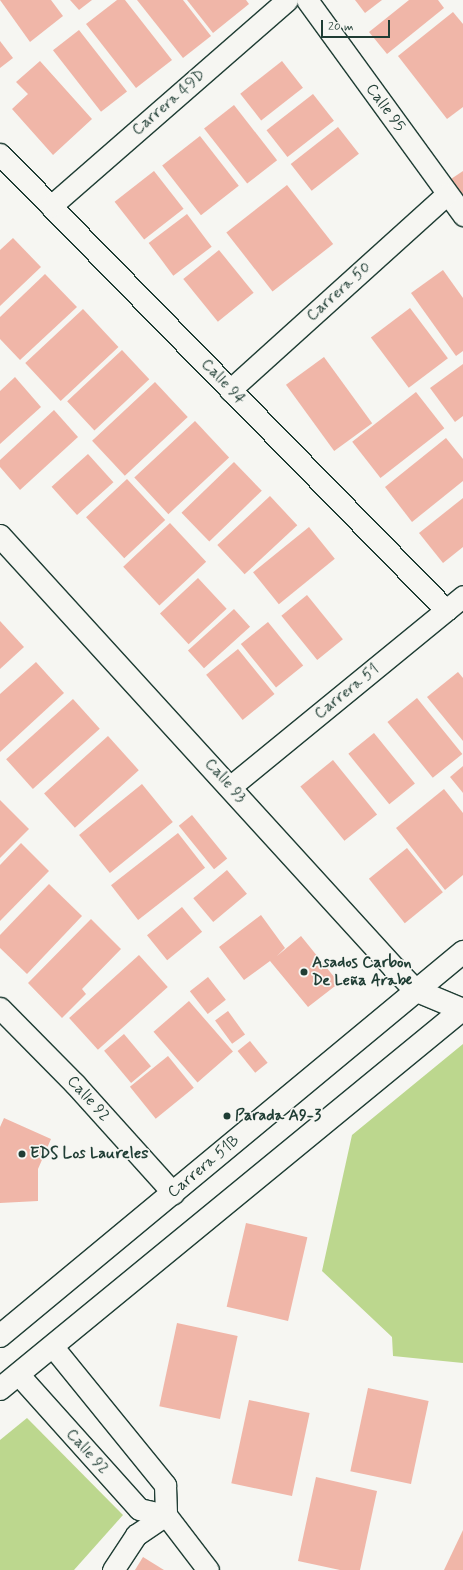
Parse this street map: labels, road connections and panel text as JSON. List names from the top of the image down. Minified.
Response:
{"streets":{"main road":["Calle 93","Carrera 51B"],"street":["Carrera 49D","Calle 95","Carrera 50","Calle 94","Carrera 51","Calle 92"]},"crossings":[["Carrera 49D","Calle 94"],["Calle 95","Carrera 50"],["Carrera 50","Calle 94"],["Calle 94","Carrera 51"],["Carrera 51","Calle 93"],["Calle 93","Carrera 51B"],["Calle 92","Carrera 51B"]],"places":["Asados Carbon De Leña Arabe","Parada A9-3","EDS Los Laureles"],"scale_bar":"20 m"}
